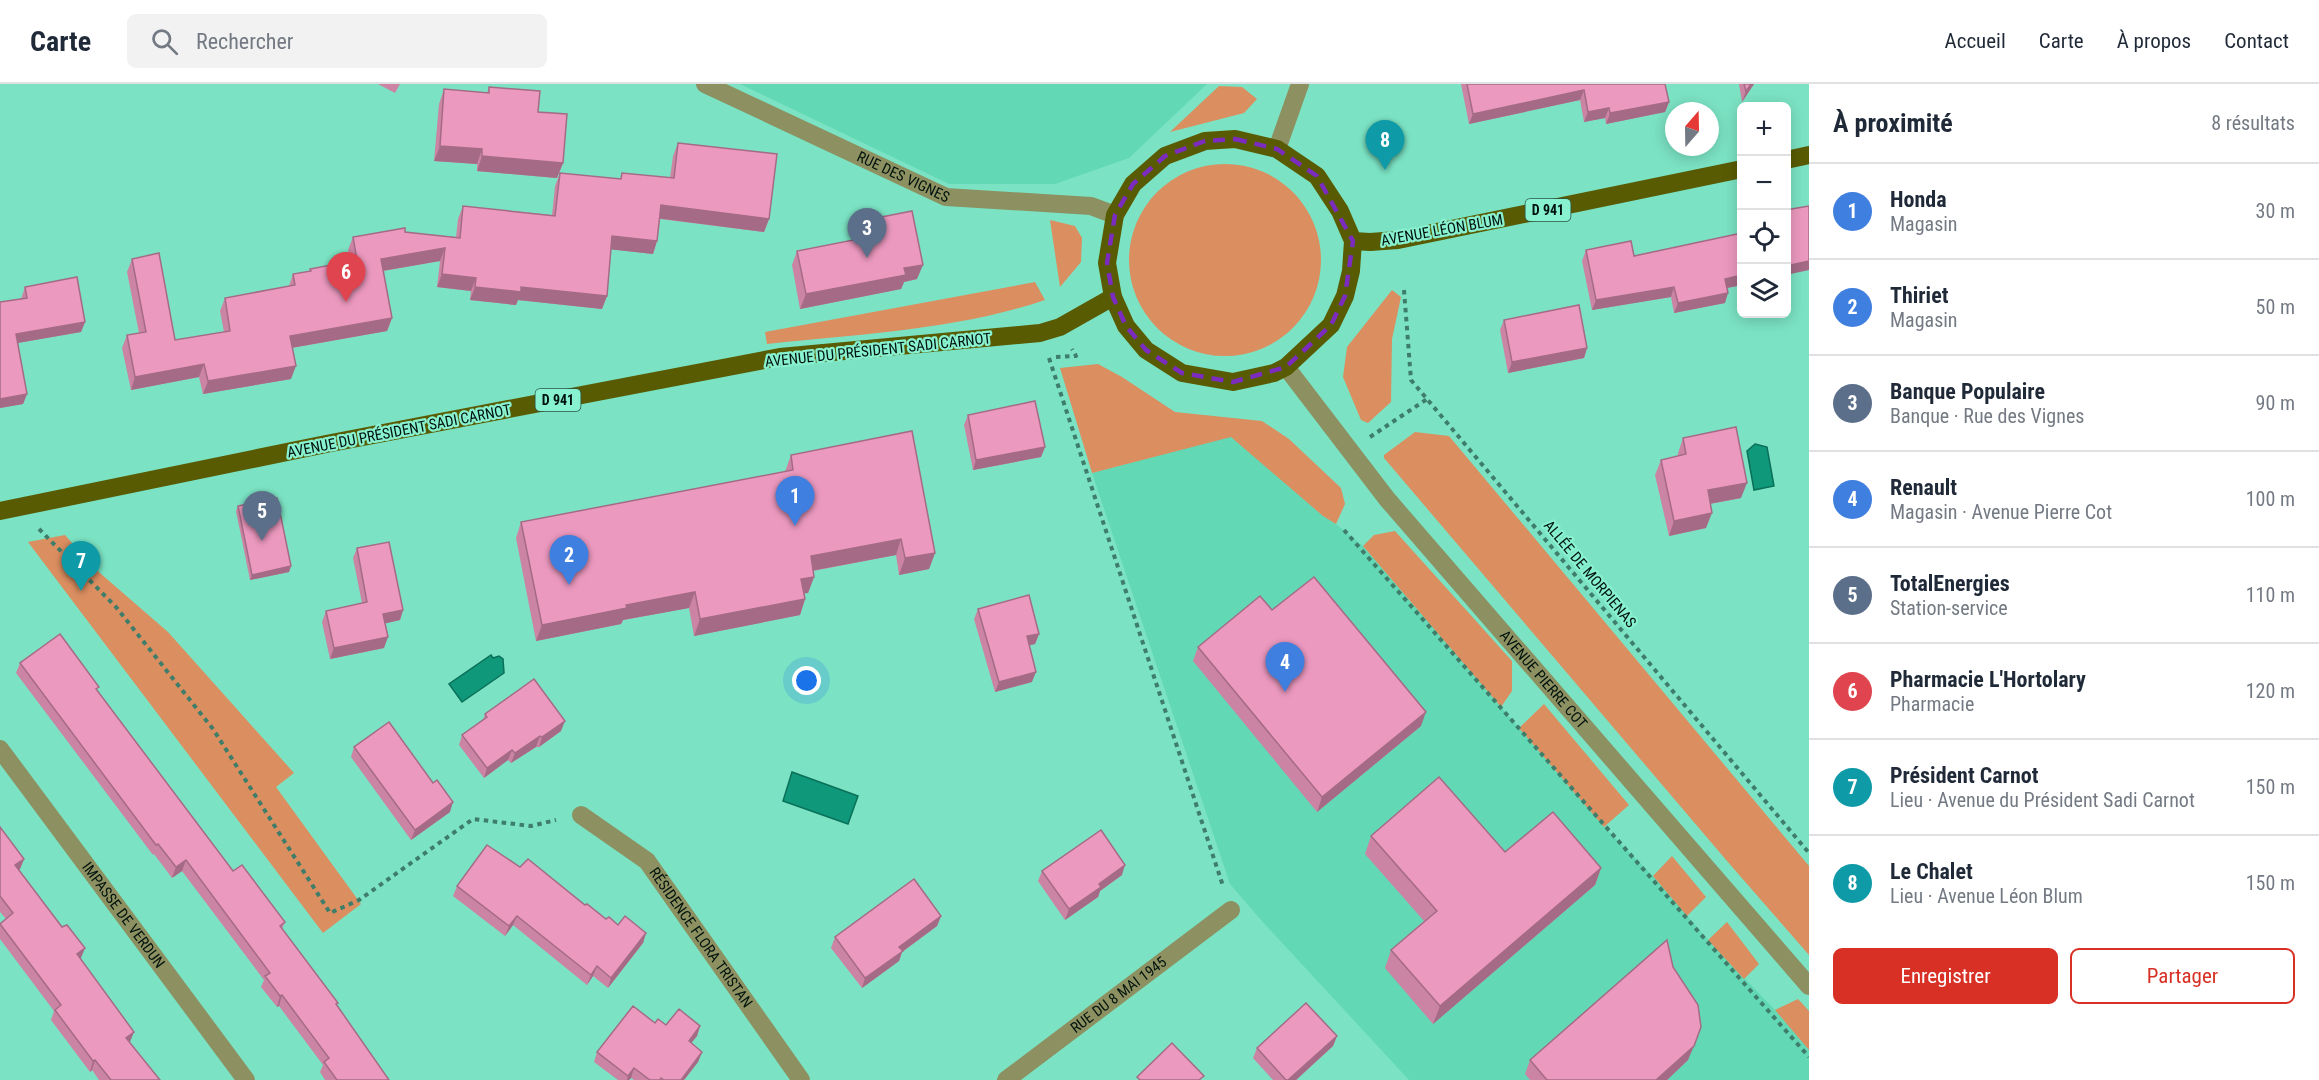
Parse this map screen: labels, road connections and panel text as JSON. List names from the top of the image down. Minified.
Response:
{"streets":{"main road":["D 941","AVENUE LÉON BLUM","AVENUE DU PRÉSIDENT SADI CARNOT"],"street":["RUE DES VIGNES","AVENUE PIERRE COT","IMPASSE DE VERDUN","RÉSIDENCE FLORA TRISTAN","RUE DU 8 MAI 1945"],"path":["ALLÉE DE MORPIENAS"]},"north":"top","page":{"header":"Carte","search":"Rechercher","nav":["Accueil","Carte","À propos","Contact"],"heading":["À proximité","8 résultats"],"map_buttons":["+","−"],"pins":["8","3","6","1","5","2","7","4"],"list":[{"mark":"1","name":"Honda","note":"Magasin","value":"30 m"},{"mark":"2","name":"Thiriet","note":"Magasin","value":"50 m"},{"mark":"3","name":"Banque Populaire","note":"Banque · Rue des Vignes","value":"90 m"},{"mark":"4","name":"Renault","note":"Magasin · Avenue Pierre Cot","value":"100 m"},{"mark":"5","name":"TotalEnergies","note":"Station-service","value":"110 m"},{"mark":"6","name":"Pharmacie L'Hortolary","note":"Pharmacie","value":"120 m"},{"mark":"7","name":"Président Carnot","note":"Lieu · Avenue du Président Sadi Carnot","value":"150 m"},{"mark":"8","name":"Le Chalet","note":"Lieu · Avenue Léon Blum","value":"150 m"}],"buttons":["Enregistrer","Partager"]}}
